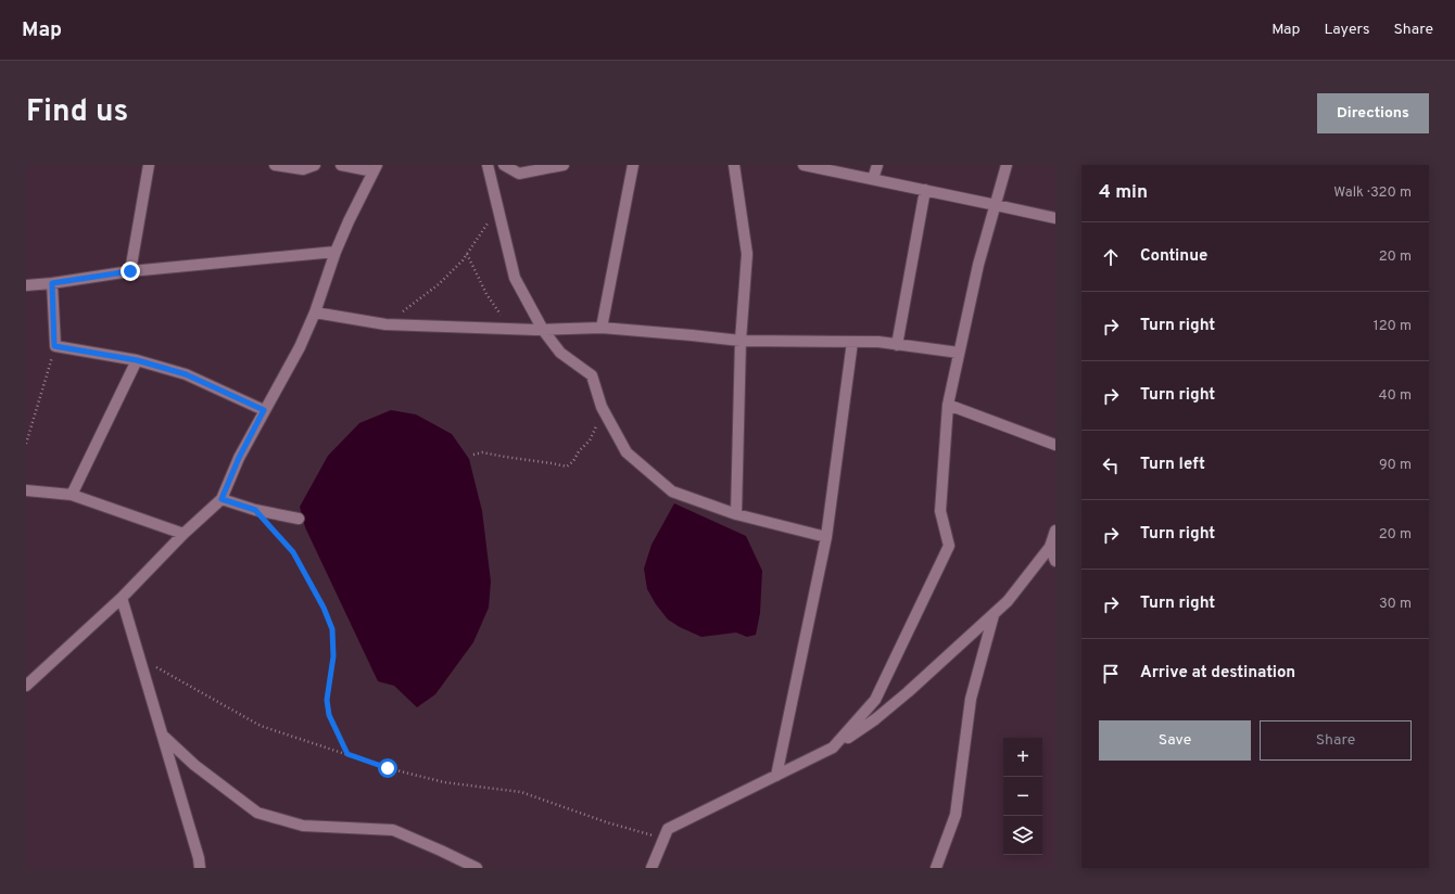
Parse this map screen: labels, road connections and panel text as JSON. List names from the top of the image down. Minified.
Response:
{"page":{"header":"Map","nav":["Map","Layers","Share"],"title":"Find us","buttons":["Directions",["Save","Share"]],"heading":["4 min","Walk · 320 m"],"list":[["Continue","20 m"],["Turn right","120 m"],["Turn right","40 m"],["Turn left","90 m"],["Turn right","20 m"],["Turn right","30 m"],"Arrive at destination"],"map_buttons":["+","−"]}}
